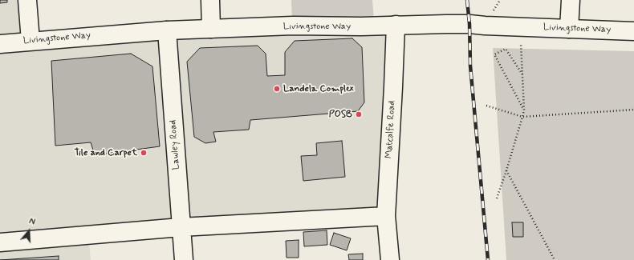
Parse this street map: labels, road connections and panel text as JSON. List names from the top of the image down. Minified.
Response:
{"streets":{"main road":["Livingstone Way","Matcalfe Road","Lawley Road"]},"crossings":[["Livingstone Way","Matcalfe Road"],["Livingstone Way","Lawley Road"]],"places":["Landela Complex","POSB","Tile and Carpet"],"north":"top"}
